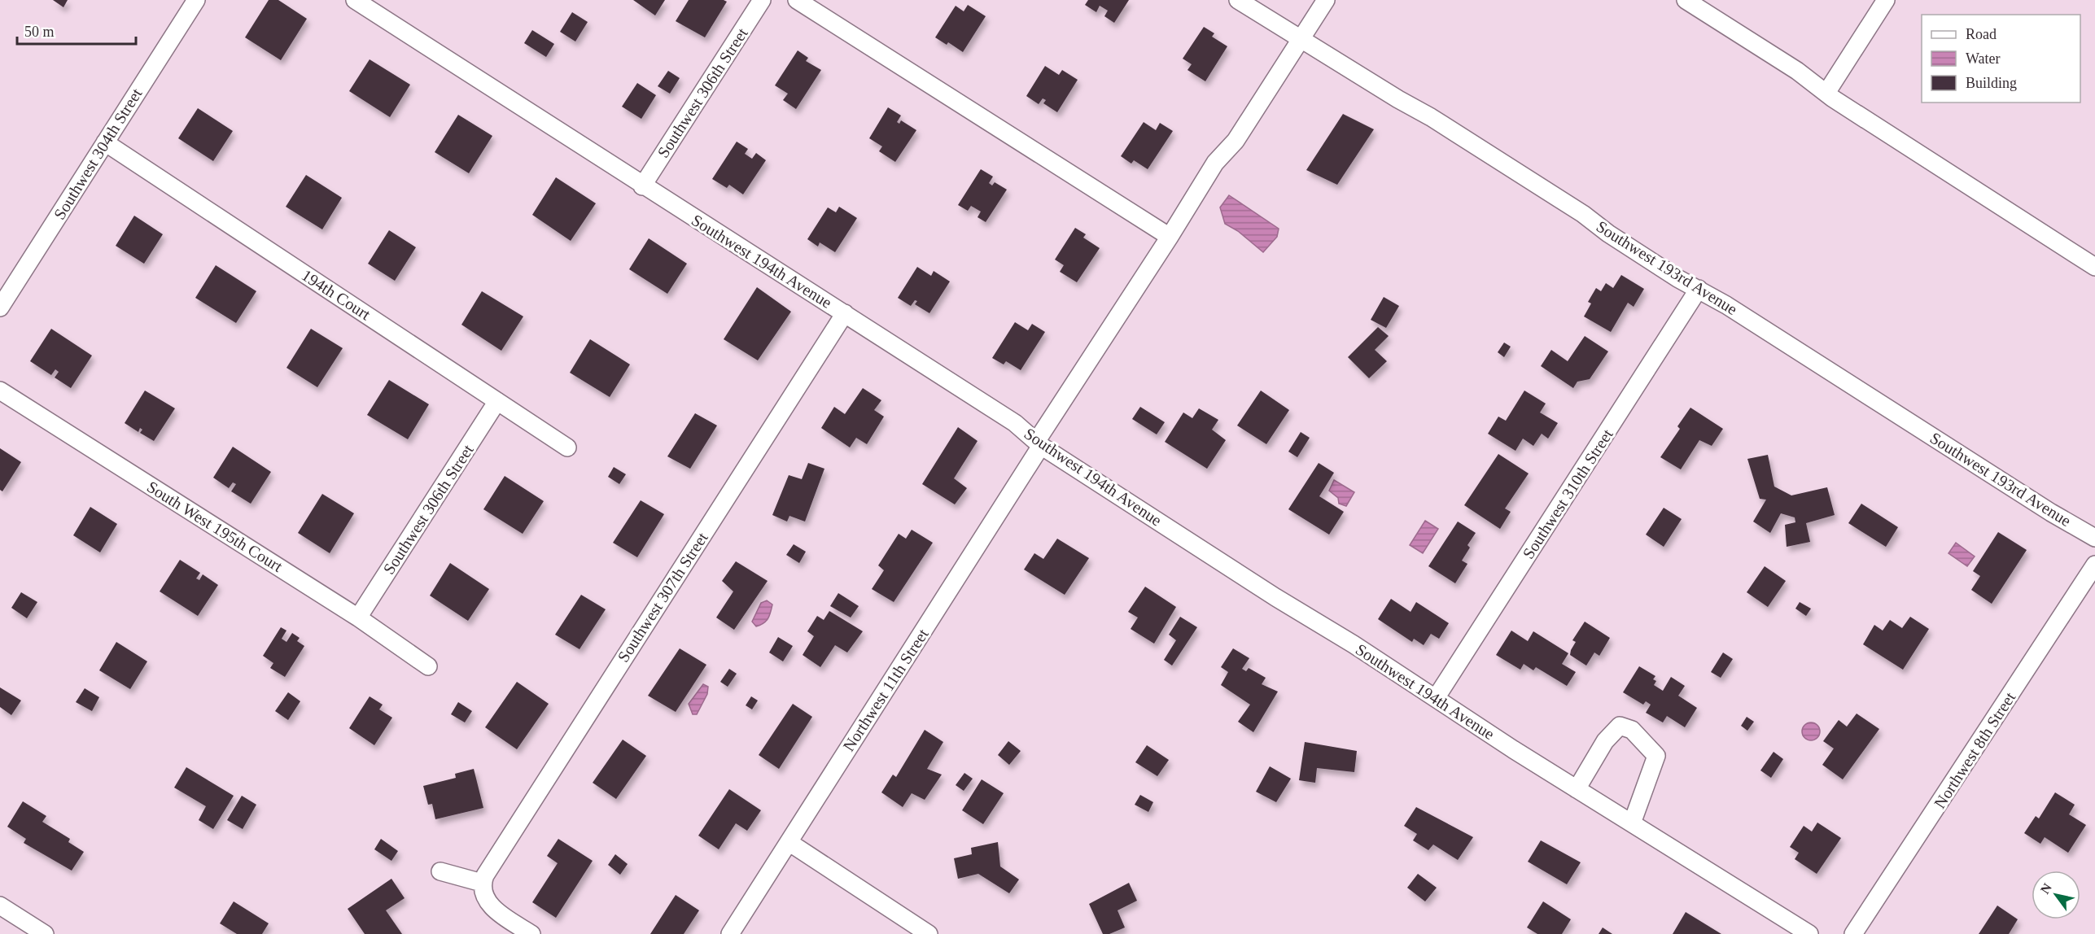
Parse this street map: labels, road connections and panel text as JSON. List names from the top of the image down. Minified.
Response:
{"streets":{"street":["Southwest 306th Street","Southwest 304th Street","Southwest 194th Avenue","Southwest 193rd Avenue","194th Court","Southwest 310th Street","South West 195th Court","Southwest 307th Street","Northwest 11th Street","Northwest 8th Street"]},"crossings":[["Southwest 306th Street","Southwest 194th Avenue"],["Southwest 306th Street","194th Court"],["Southwest 306th Street","South West 195th Court"],["Southwest 304th Street","194th Court"],["Southwest 194th Avenue","Southwest 310th Street"],["Southwest 194th Avenue","Southwest 307th Street"],["Southwest 194th Avenue","Northwest 11th Street"],["Southwest 193rd Avenue","Southwest 310th Street"],["Southwest 193rd Avenue","Northwest 11th Street"]],"legend":["Road","Water","Building"],"scale_bar":"50 m","north":"top left"}
